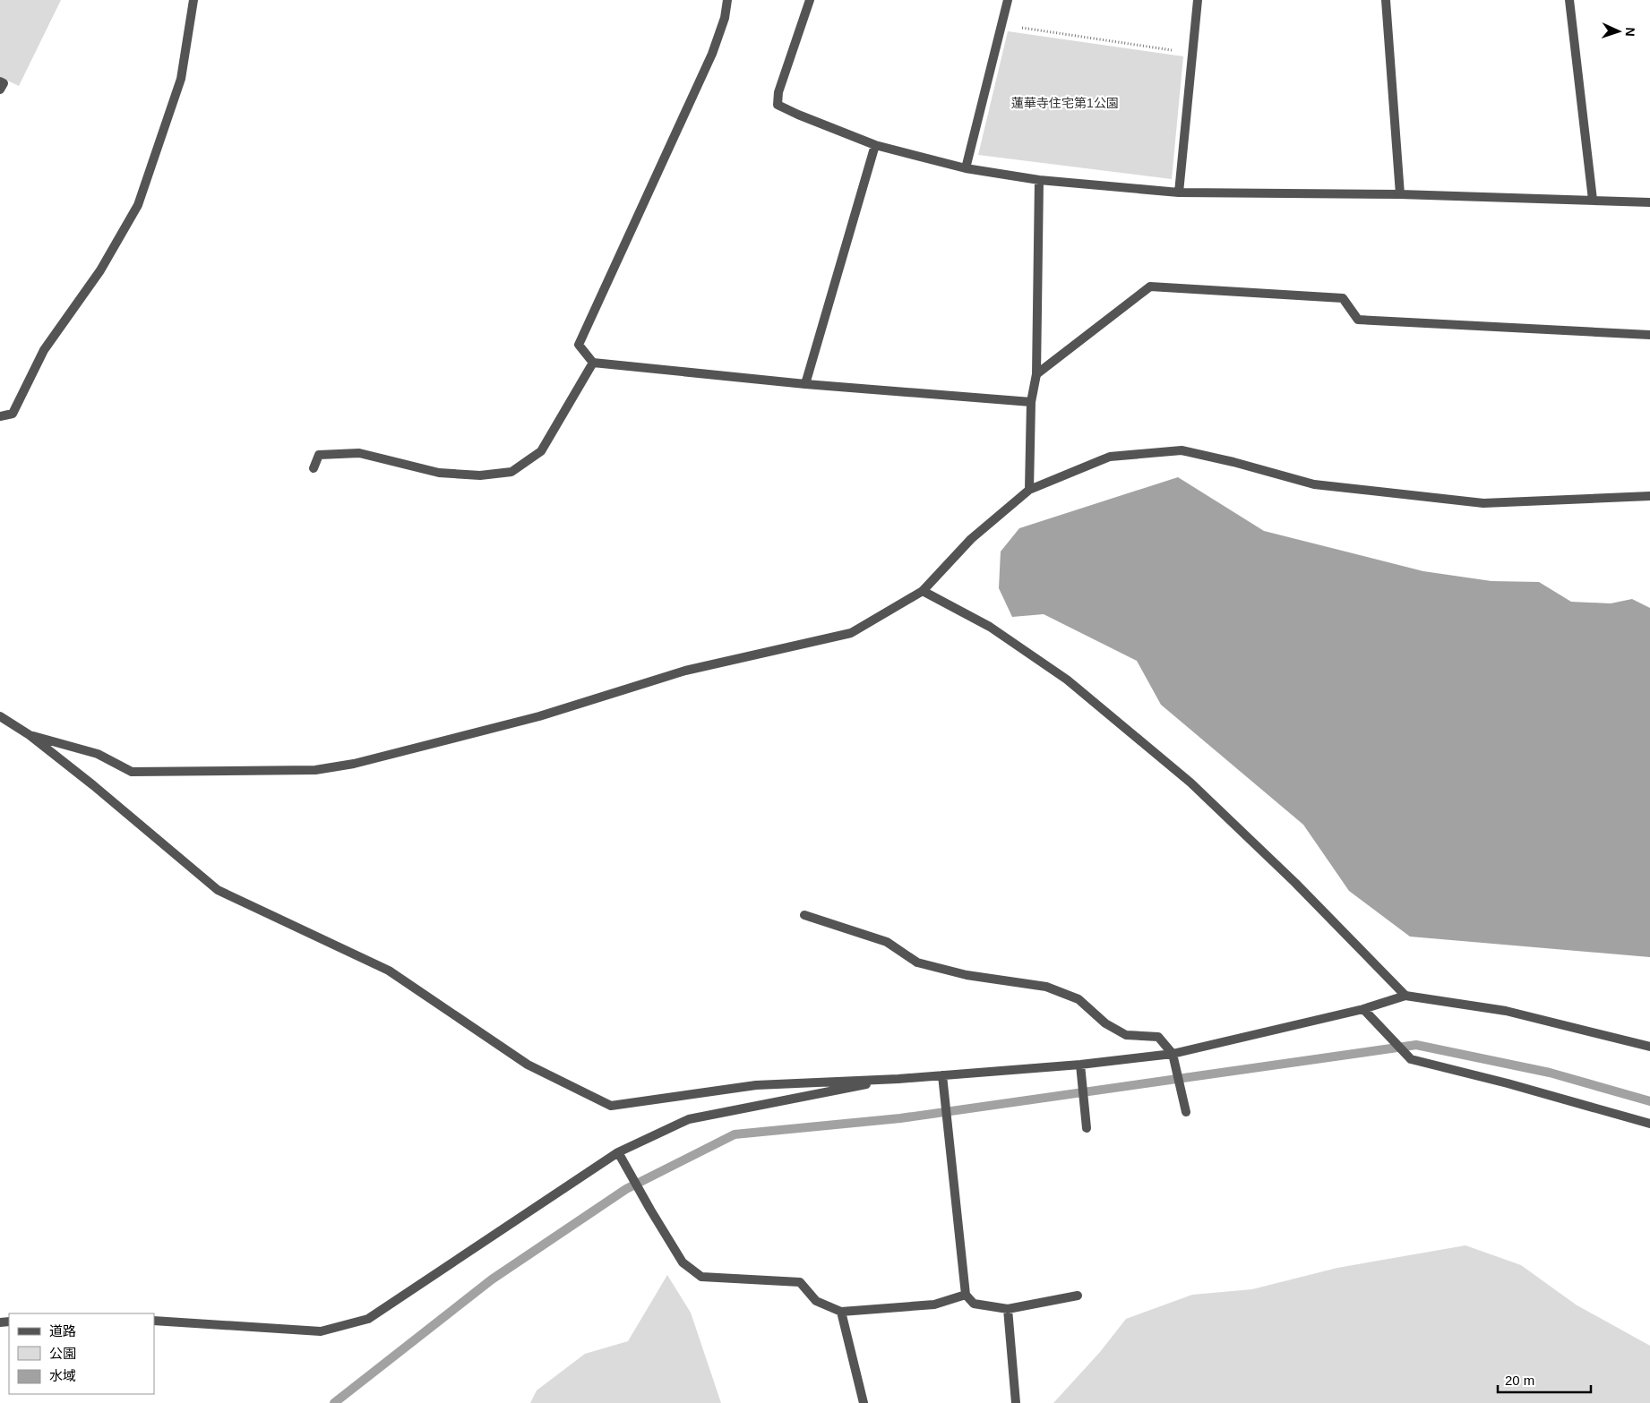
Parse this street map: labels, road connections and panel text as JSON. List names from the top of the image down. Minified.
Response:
{"parks":["蓮華寺住宅第1公園"],"legend":["道路","公園","水域"],"scale_bar":"20 m","north":"right"}
